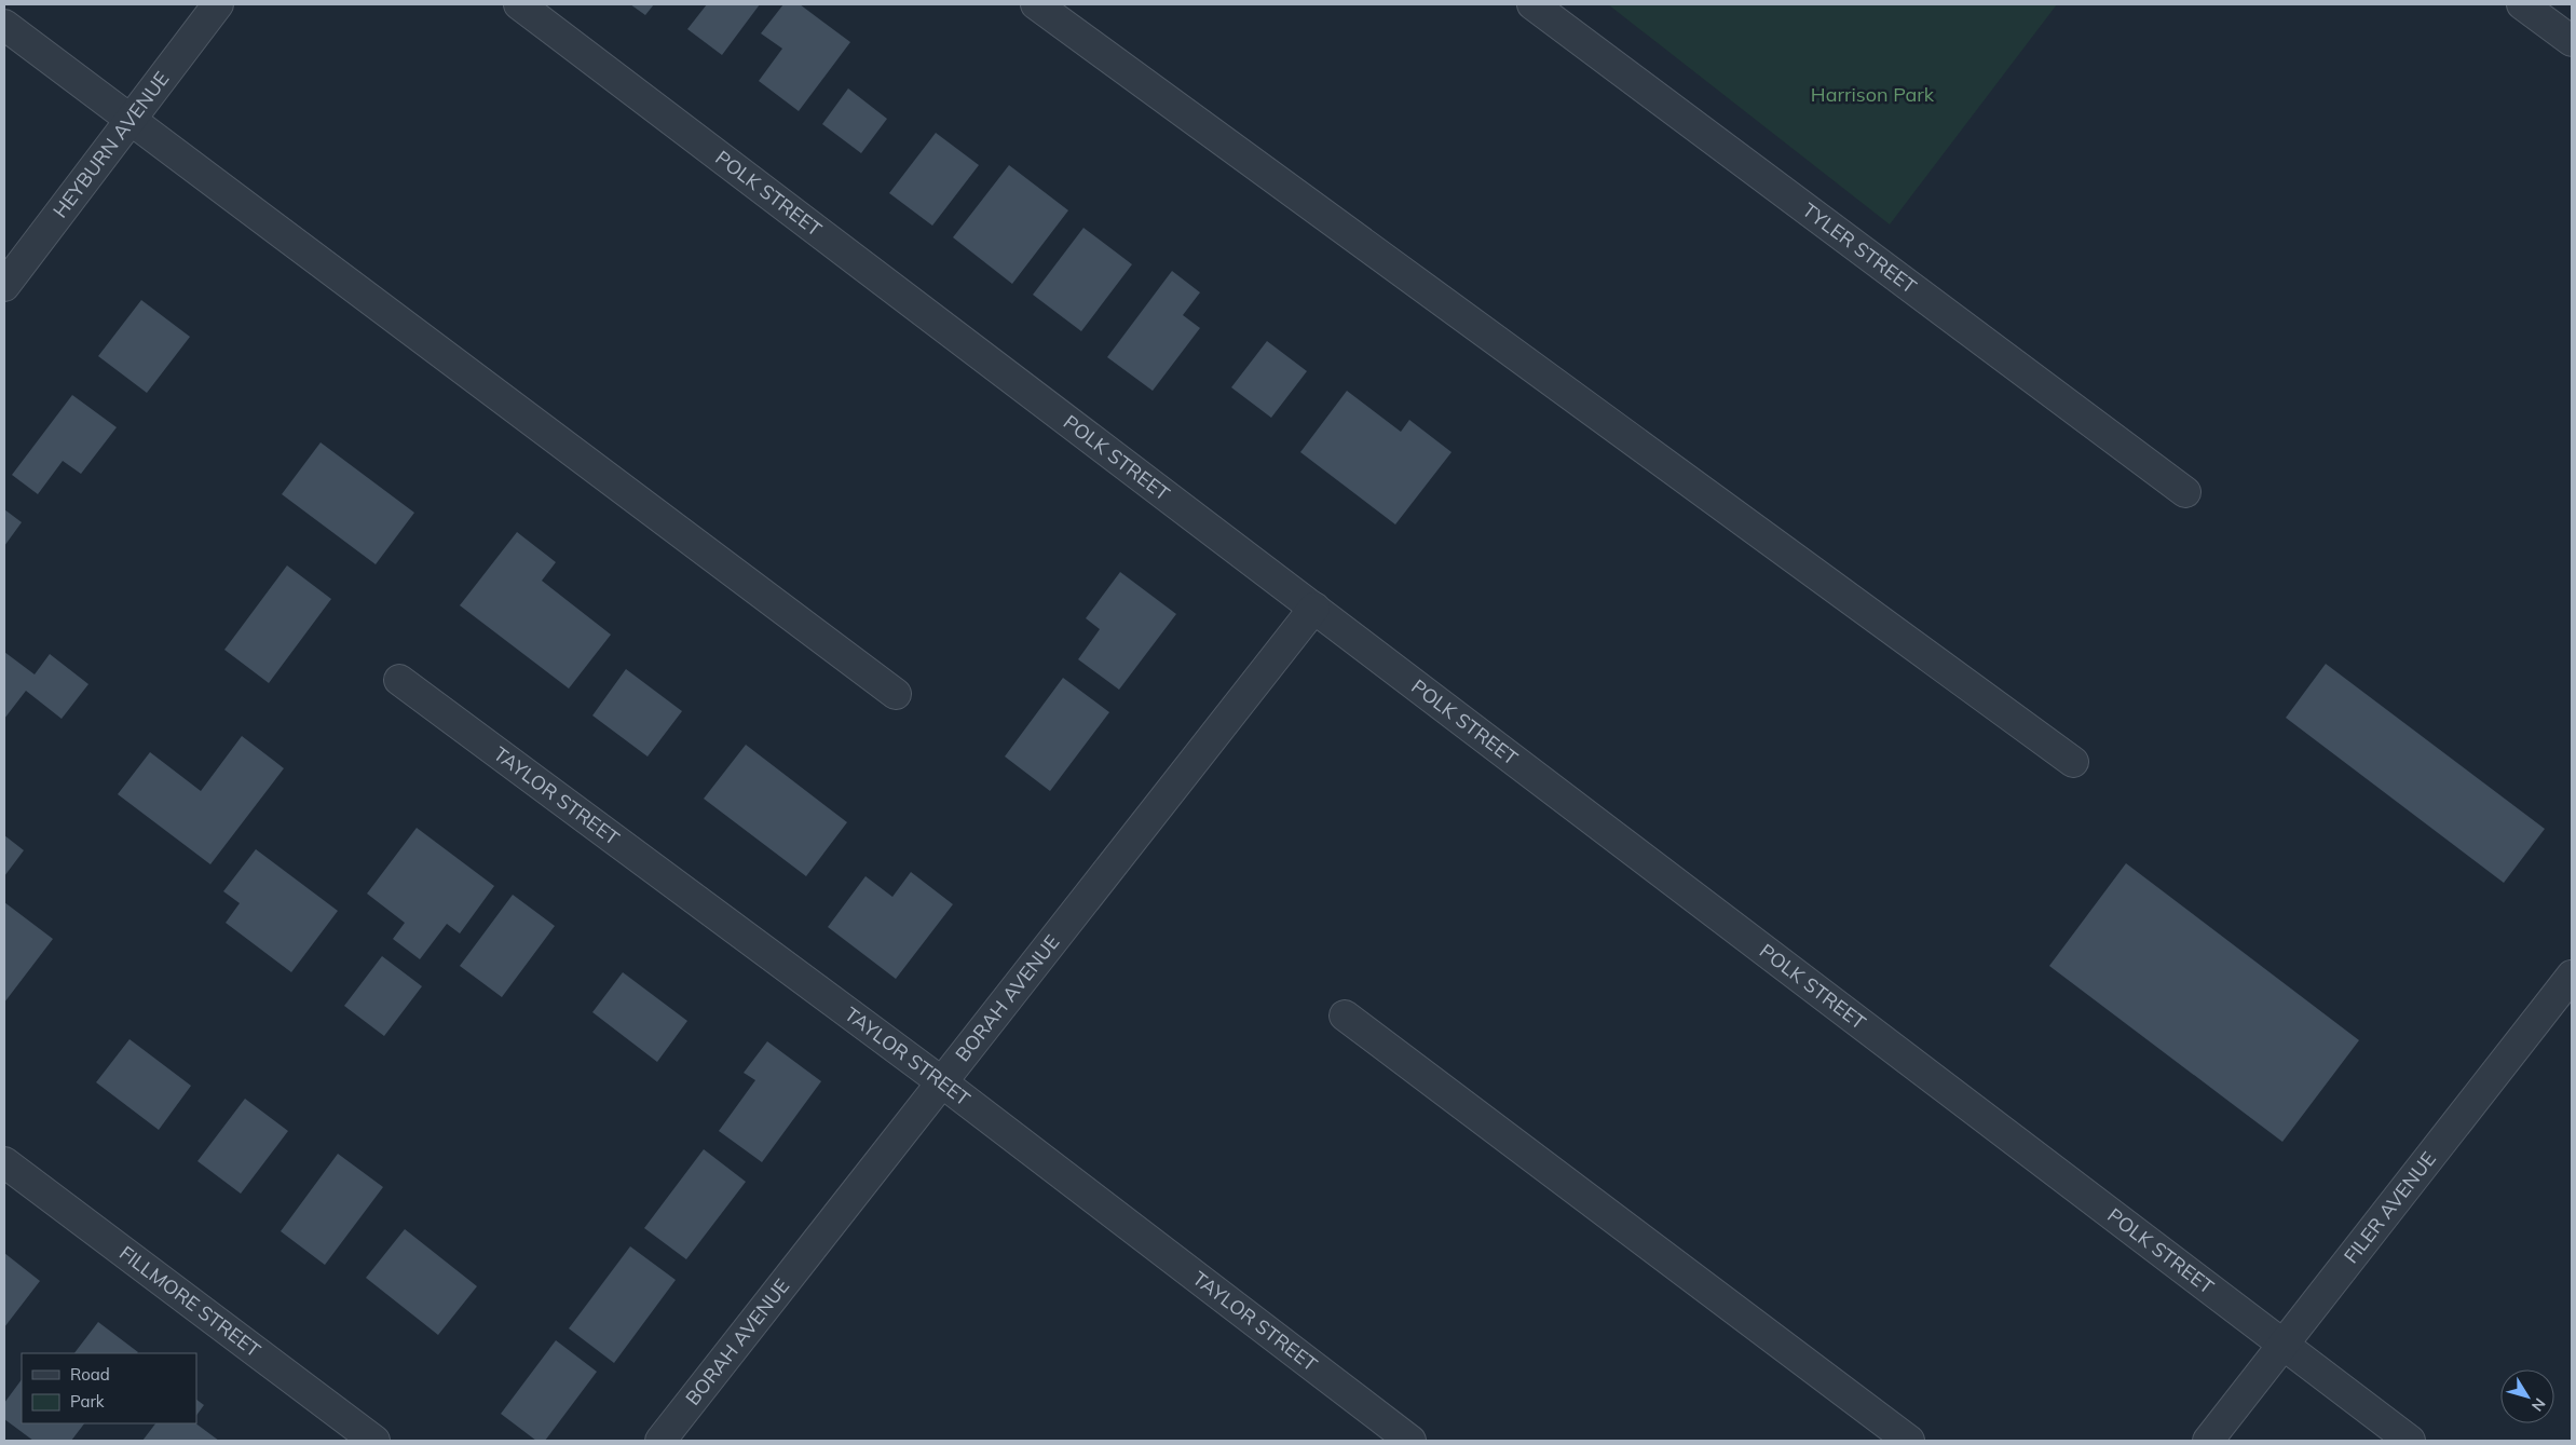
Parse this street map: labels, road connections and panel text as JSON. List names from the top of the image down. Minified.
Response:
{"streets":{"street":["HEYBURN AVENUE","POLK STREET","TYLER STREET","TAYLOR STREET","BORAH AVENUE","FILER AVENUE","FILLMORE STREET"]},"crossings":[["POLK STREET","BORAH AVENUE"],["POLK STREET","FILER AVENUE"],["TAYLOR STREET","BORAH AVENUE"]],"parks":["Harrison Park"],"legend":["Road","Park"],"north":"bottom right"}
